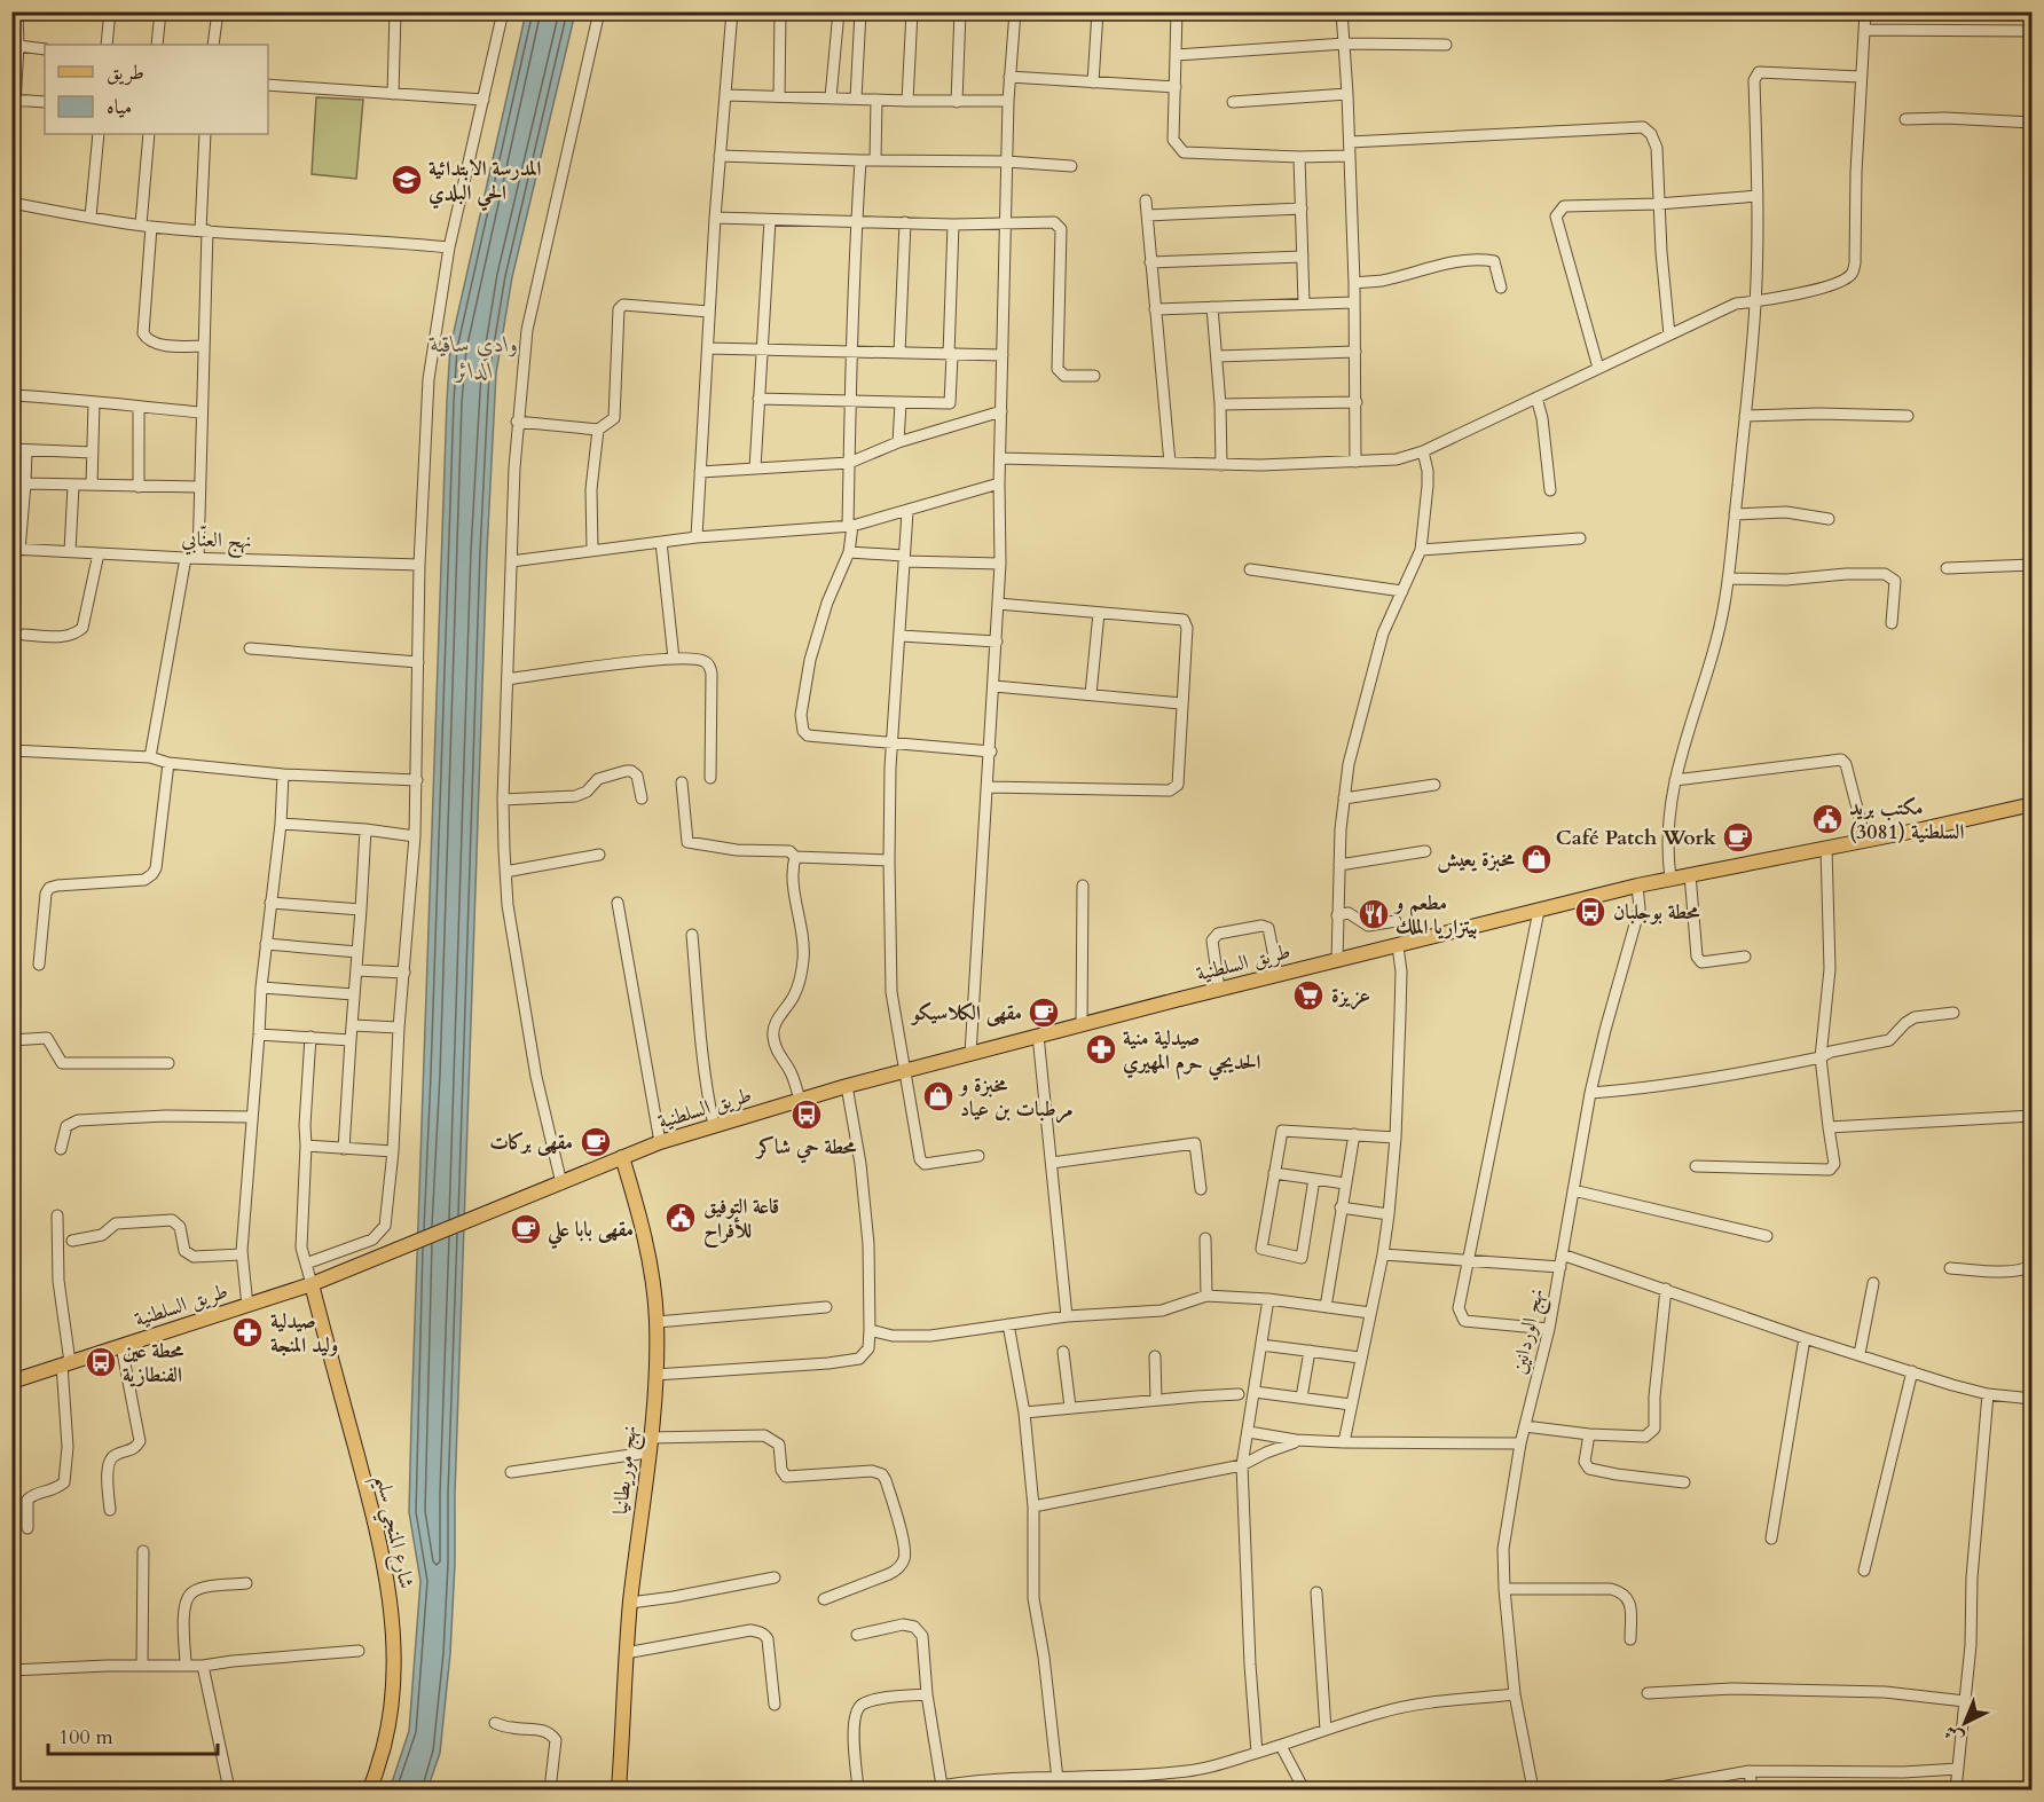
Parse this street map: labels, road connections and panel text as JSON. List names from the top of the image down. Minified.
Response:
{"streets":{"main road":["طريق السلطنية","نهج موريطانيا","شارع المنجي سليم"],"street":["نهج العنّابي","نهج الوردانين"]},"crossings":[["طريق السلطنية","نهج الوردانين"],["طريق السلطنية","نهج موريطانيا"],["طريق السلطنية","شارع المنجي سليم"]],"water":["وادي ساقية الدائر"],"places":{"school or university":["المدرسة الابتدائية الحي البلدي"],"public building":["مكتب بريد السلطنية (3081)","قاعة التوفيق للأفراح"],"cafe":["Café Patch Work","مقهى الكلاسيكو","مقهى بركات","مقهى بابا علي"],"shop":["مخبزة يعيش","مخبزة و مرطبات بن عياد"],"bus stop":["محطة بوجلبان","محطة حي شاكر","محطة عين الفنطازية"],"restaurant":["مطعم و بيتزاريا الملك"],"supermarket":["عزيزة"],"pharmacy":["صيدلية منية الحديجي حرم المهيري","صيدلية وليد المنجة"]},"legend":["طريق","مياه"],"scale_bar":"100 m","north":"bottom left"}
